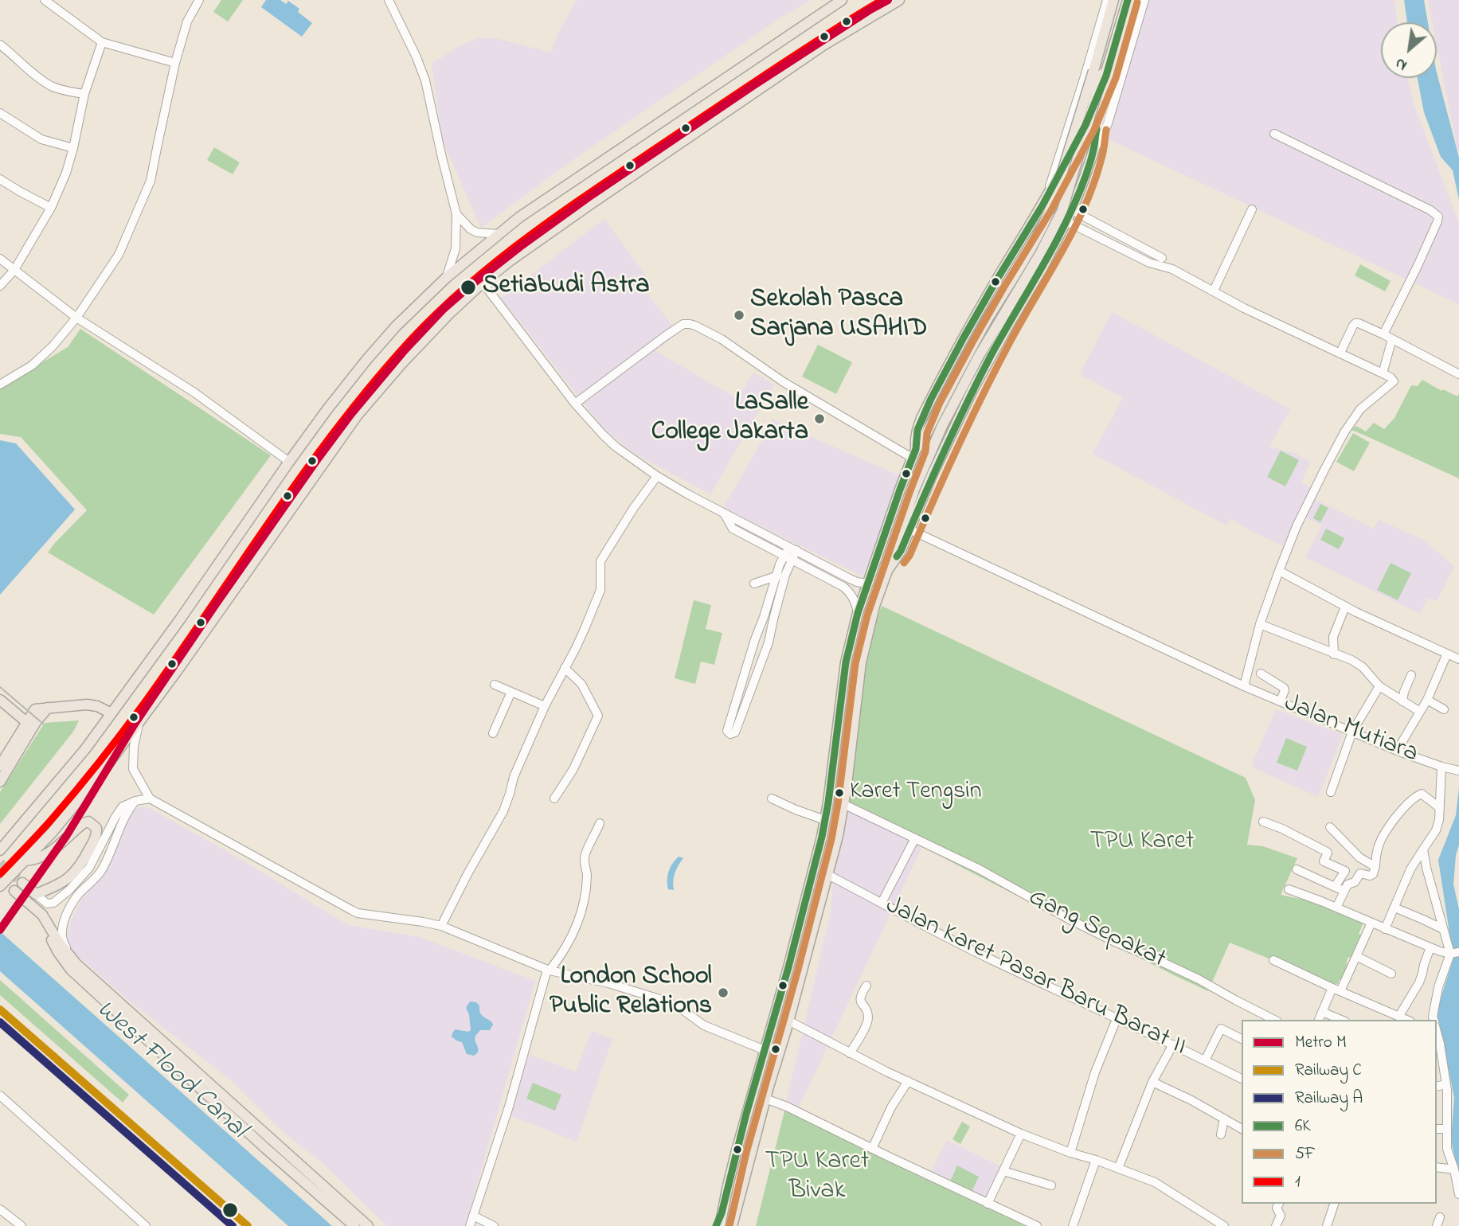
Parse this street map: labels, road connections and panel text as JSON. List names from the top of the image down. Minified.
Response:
{"streets":{"street":["Jalan Mutiara","Gang Sepakat","Jalan Karet Pasar Baru Barat II"]},"water":["West Flood Canal"],"parks":["TPU Karet","TPU Karet Bivak"],"places":["Setiabudi Astra","Sekolah Pasca Sarjana USAHID","LaSalle College Jakarta","Karet Tengsin","London School Public Relations"],"lines":["metro line M","transit line 6K","transit line 1","transit line 5F","rail line C","rail line A"],"legend":["Metro M","Railway C","Railway A","6K","5F","1"],"north":"bottom left"}
